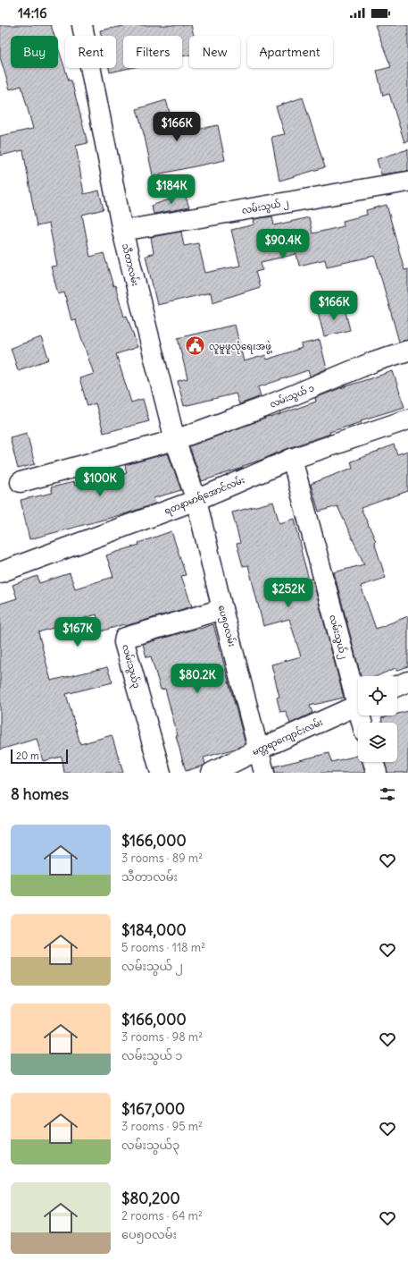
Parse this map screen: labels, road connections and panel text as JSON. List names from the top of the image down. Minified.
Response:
{"streets":{"street":["လမ်းသွယ် ၂","သီတာလမ်း","လမ်းသွယ် ၁","ရတနာမာရ်အောင်လမ်း","ပေ၅၀လမ်း","လမ်းသွယ်၂","လမ်းသွယ်၃","မတ္တရာကျောင်းလမ်း"]},"crossings":[["လမ်းသွယ် ၂","သီတာလမ်း"],["သီတာလမ်း","လမ်းသွယ် ၁"],["သီတာလမ်း","ရတနာမာရ်အောင်လမ်း"],["သီတာလမ်း","ပေ၅၀လမ်း"],["ရတနာမာရ်အောင်လမ်း","ပေ၅၀လမ်း"],["ရတနာမာရ်အောင်လမ်း","လမ်းသွယ်၂"],["ပေ၅၀လမ်း","လမ်းသွယ်၃"],["ပေ၅၀လမ်း","မတ္တရာကျောင်းလမ်း"]],"places":{"public building":["လူမူဖူလုံရေးအဖွဲ့"]},"scale_bar":"20 m","page":{"status":"14:16","chip":["Buy","Rent","Filters","New","Apartment"],"price":["$166K","$184K","$90.4K","$166K","$100K","$252K","$167K","$80.2K"],"scale":"20 m","heading":"8 homes","list":[{"name":"$166,000","note":"3 rooms · 89 m² · သီတာလမ်း"},{"name":"$184,000","note":"5 rooms · 118 m² · လမ်းသွယ် ၂"},{"name":"$166,000","note":"3 rooms · 98 m² · လမ်းသွယ် ၁"},{"name":"$167,000","note":"3 rooms · 95 m² · လမ်းသွယ်၃"},{"name":"$80,200","note":"2 rooms · 64 m² · ပေ၅၀လမ်း"}]}}
